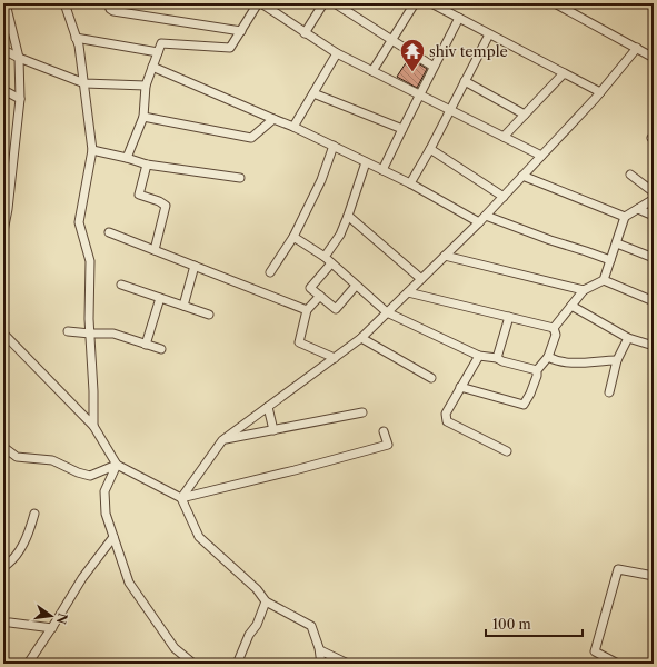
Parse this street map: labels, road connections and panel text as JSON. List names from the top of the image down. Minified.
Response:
{"places":{"temple":["shiv temple"]},"scale_bar":"100 m","north":"right"}
